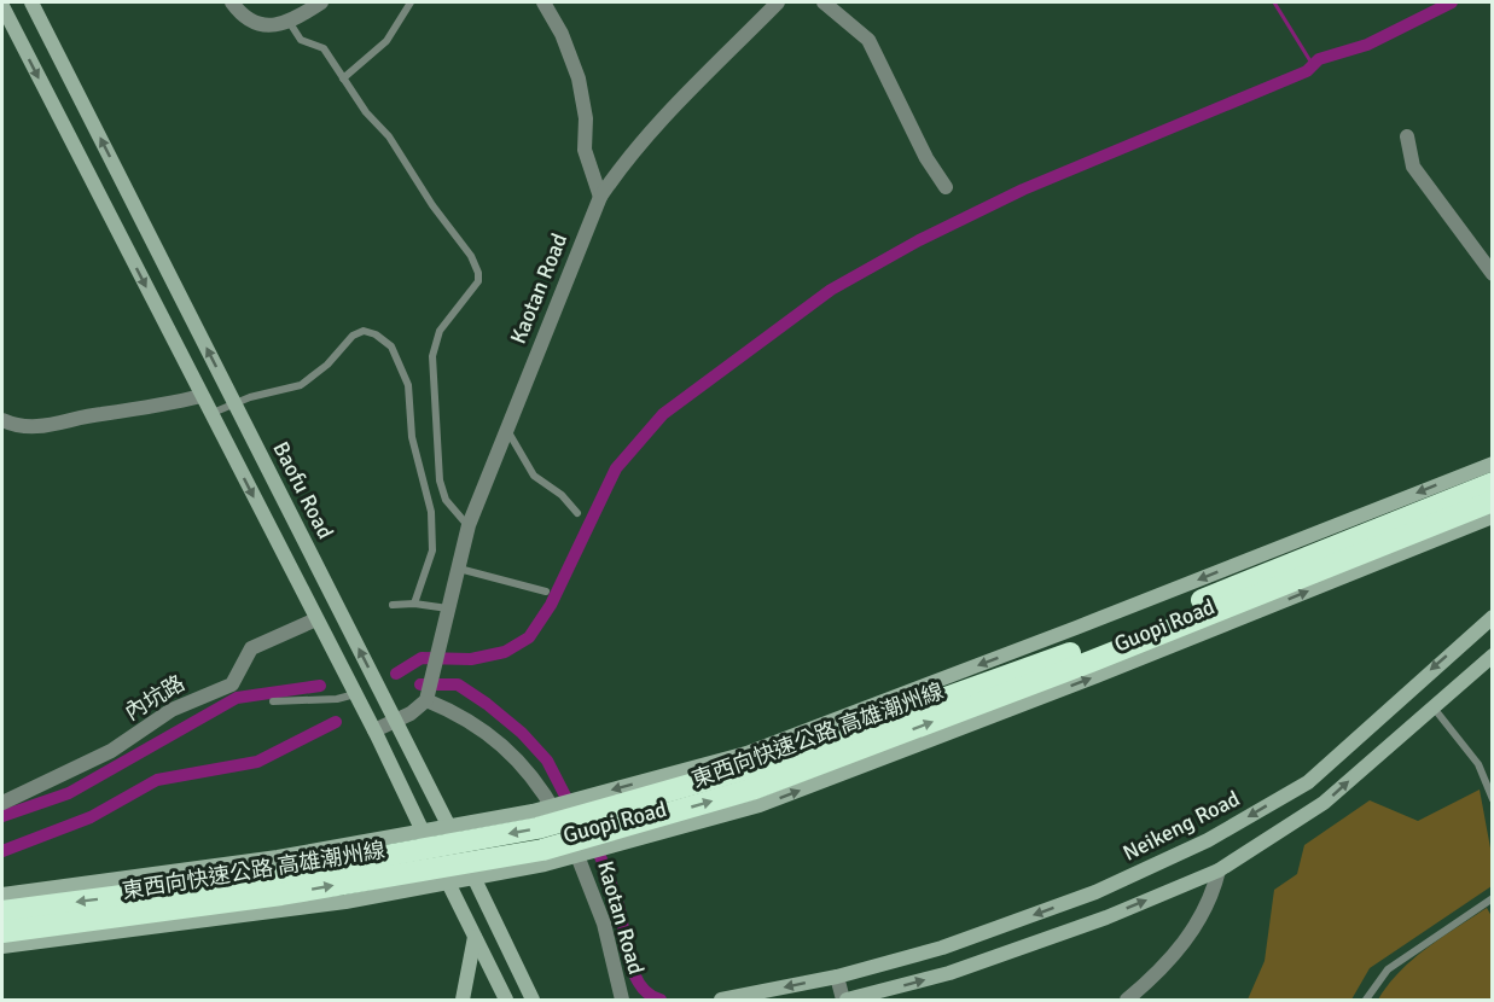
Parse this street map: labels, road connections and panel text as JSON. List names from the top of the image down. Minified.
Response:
{"streets":{"highway":["東西向快速公路 高雄潮州線"],"street":["Kaotan Road","Baofu Road","Guopi Road","內坑路","Neikeng Road"]},"crossings":[["Kaotan Road","Guopi Road"],["Baofu Road","Guopi Road"]]}
